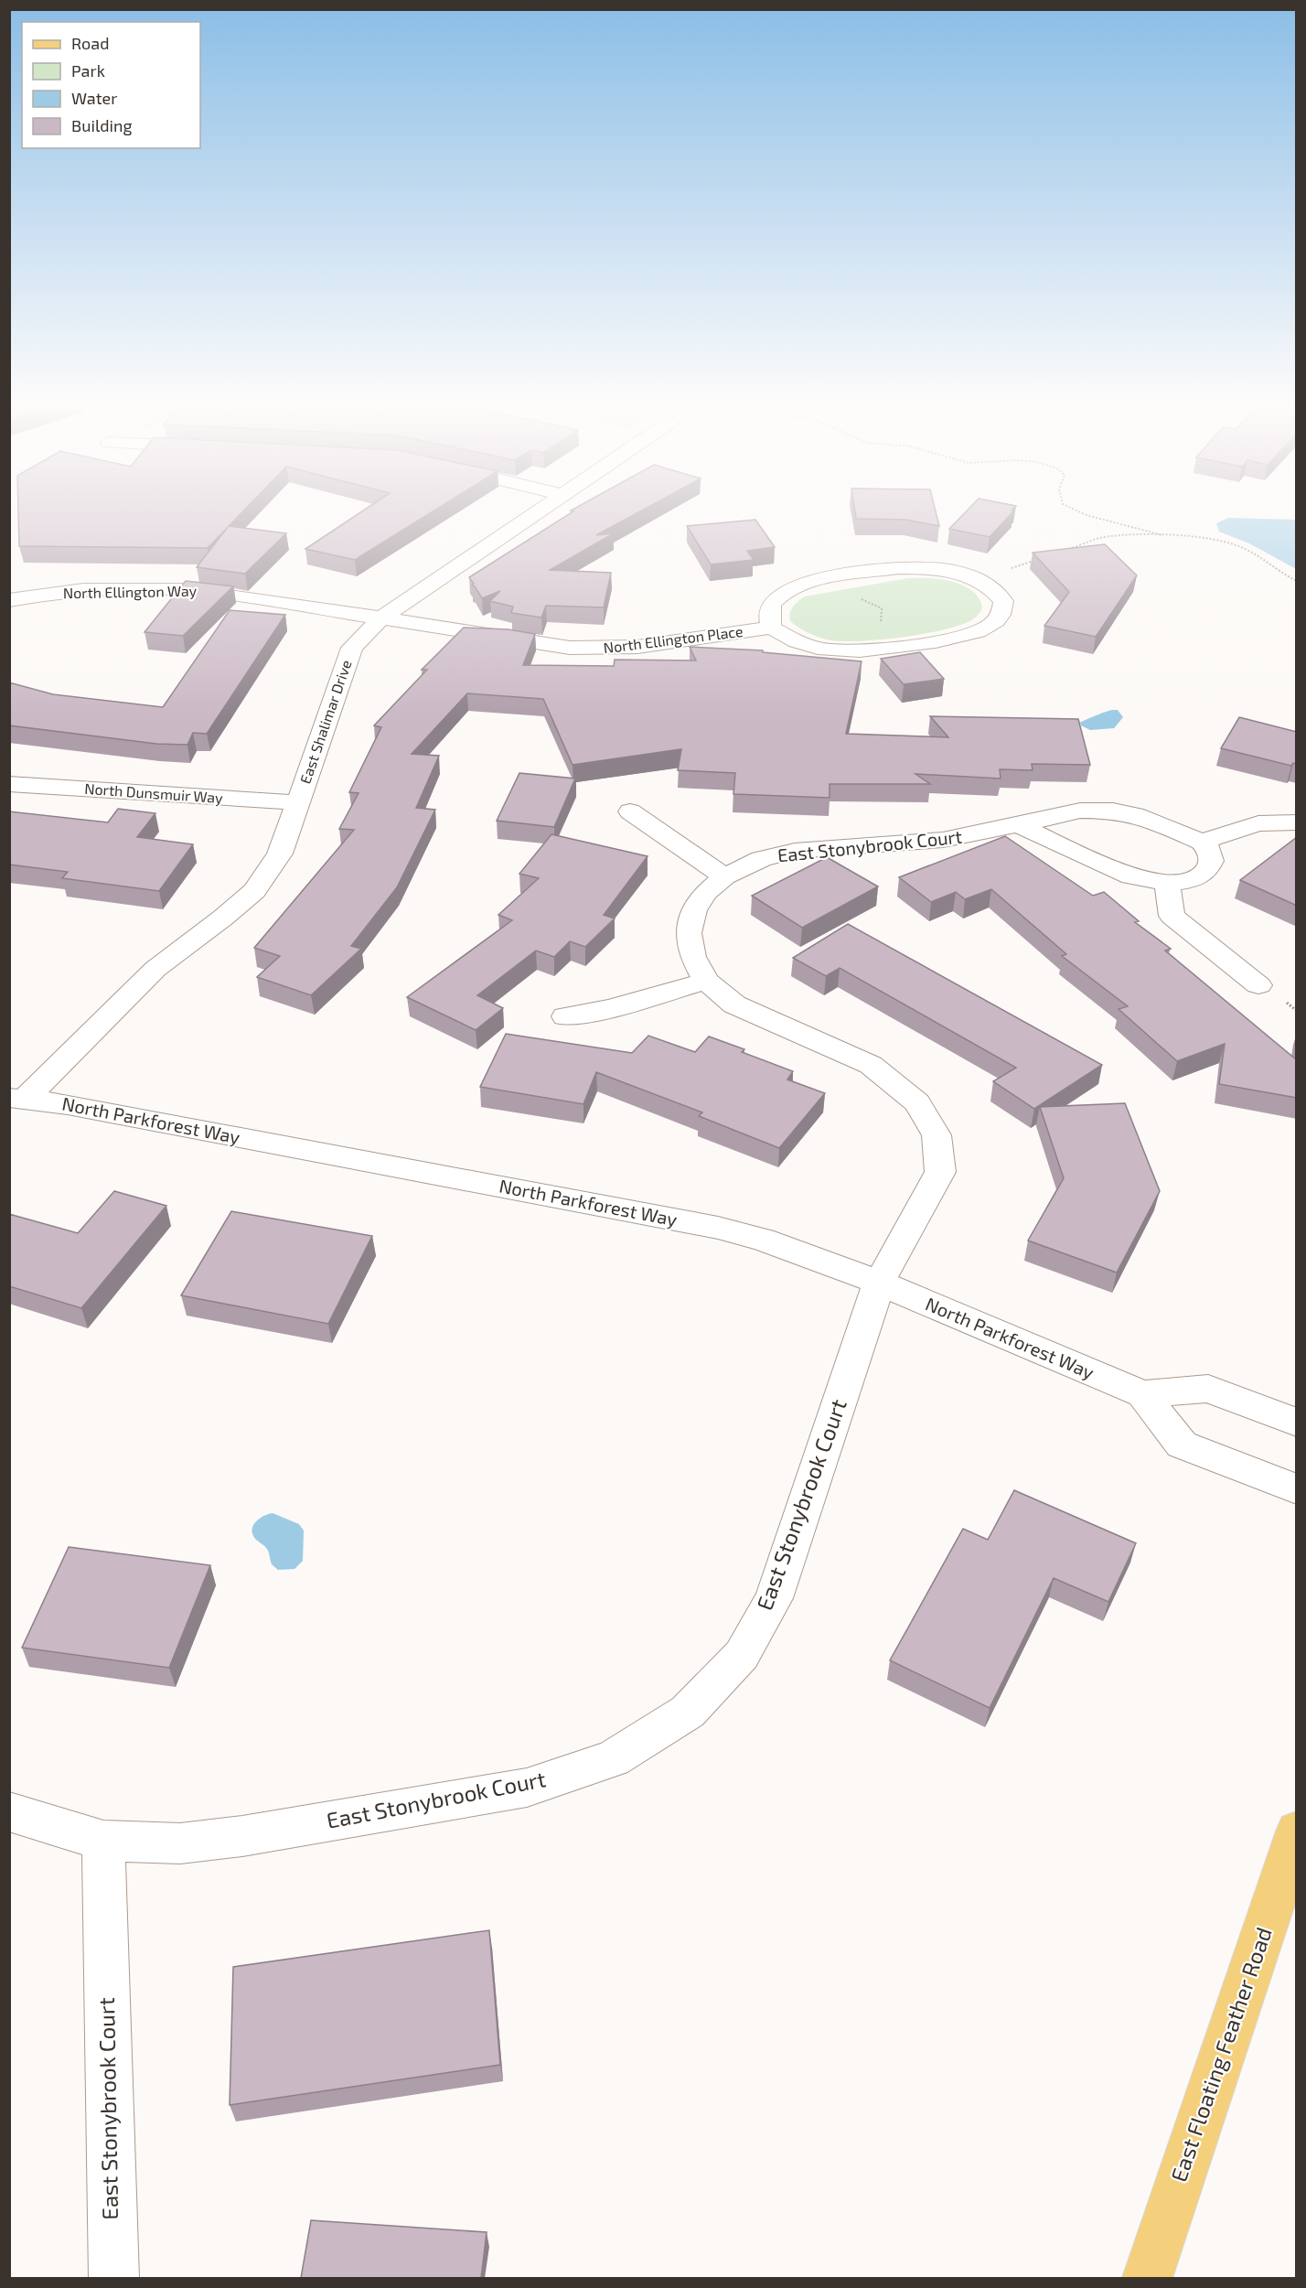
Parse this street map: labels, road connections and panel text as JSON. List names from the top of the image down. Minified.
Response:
{"streets":{"main road":["East Floating Feather Road"],"street":["North Ellington Way","North Ellington Place","East Shalimar Drive","North Dunsmuir Way","East Stonybrook Court","North Parkforest Way"]},"crossings":[["North Ellington Way","North Ellington Place"],["North Ellington Way","East Shalimar Drive"],["North Ellington Place","East Shalimar Drive"],["East Shalimar Drive","North Dunsmuir Way"],["East Shalimar Drive","North Parkforest Way"],["East Stonybrook Court","North Parkforest Way"]],"legend":["Road","Park","Water","Building"]}
